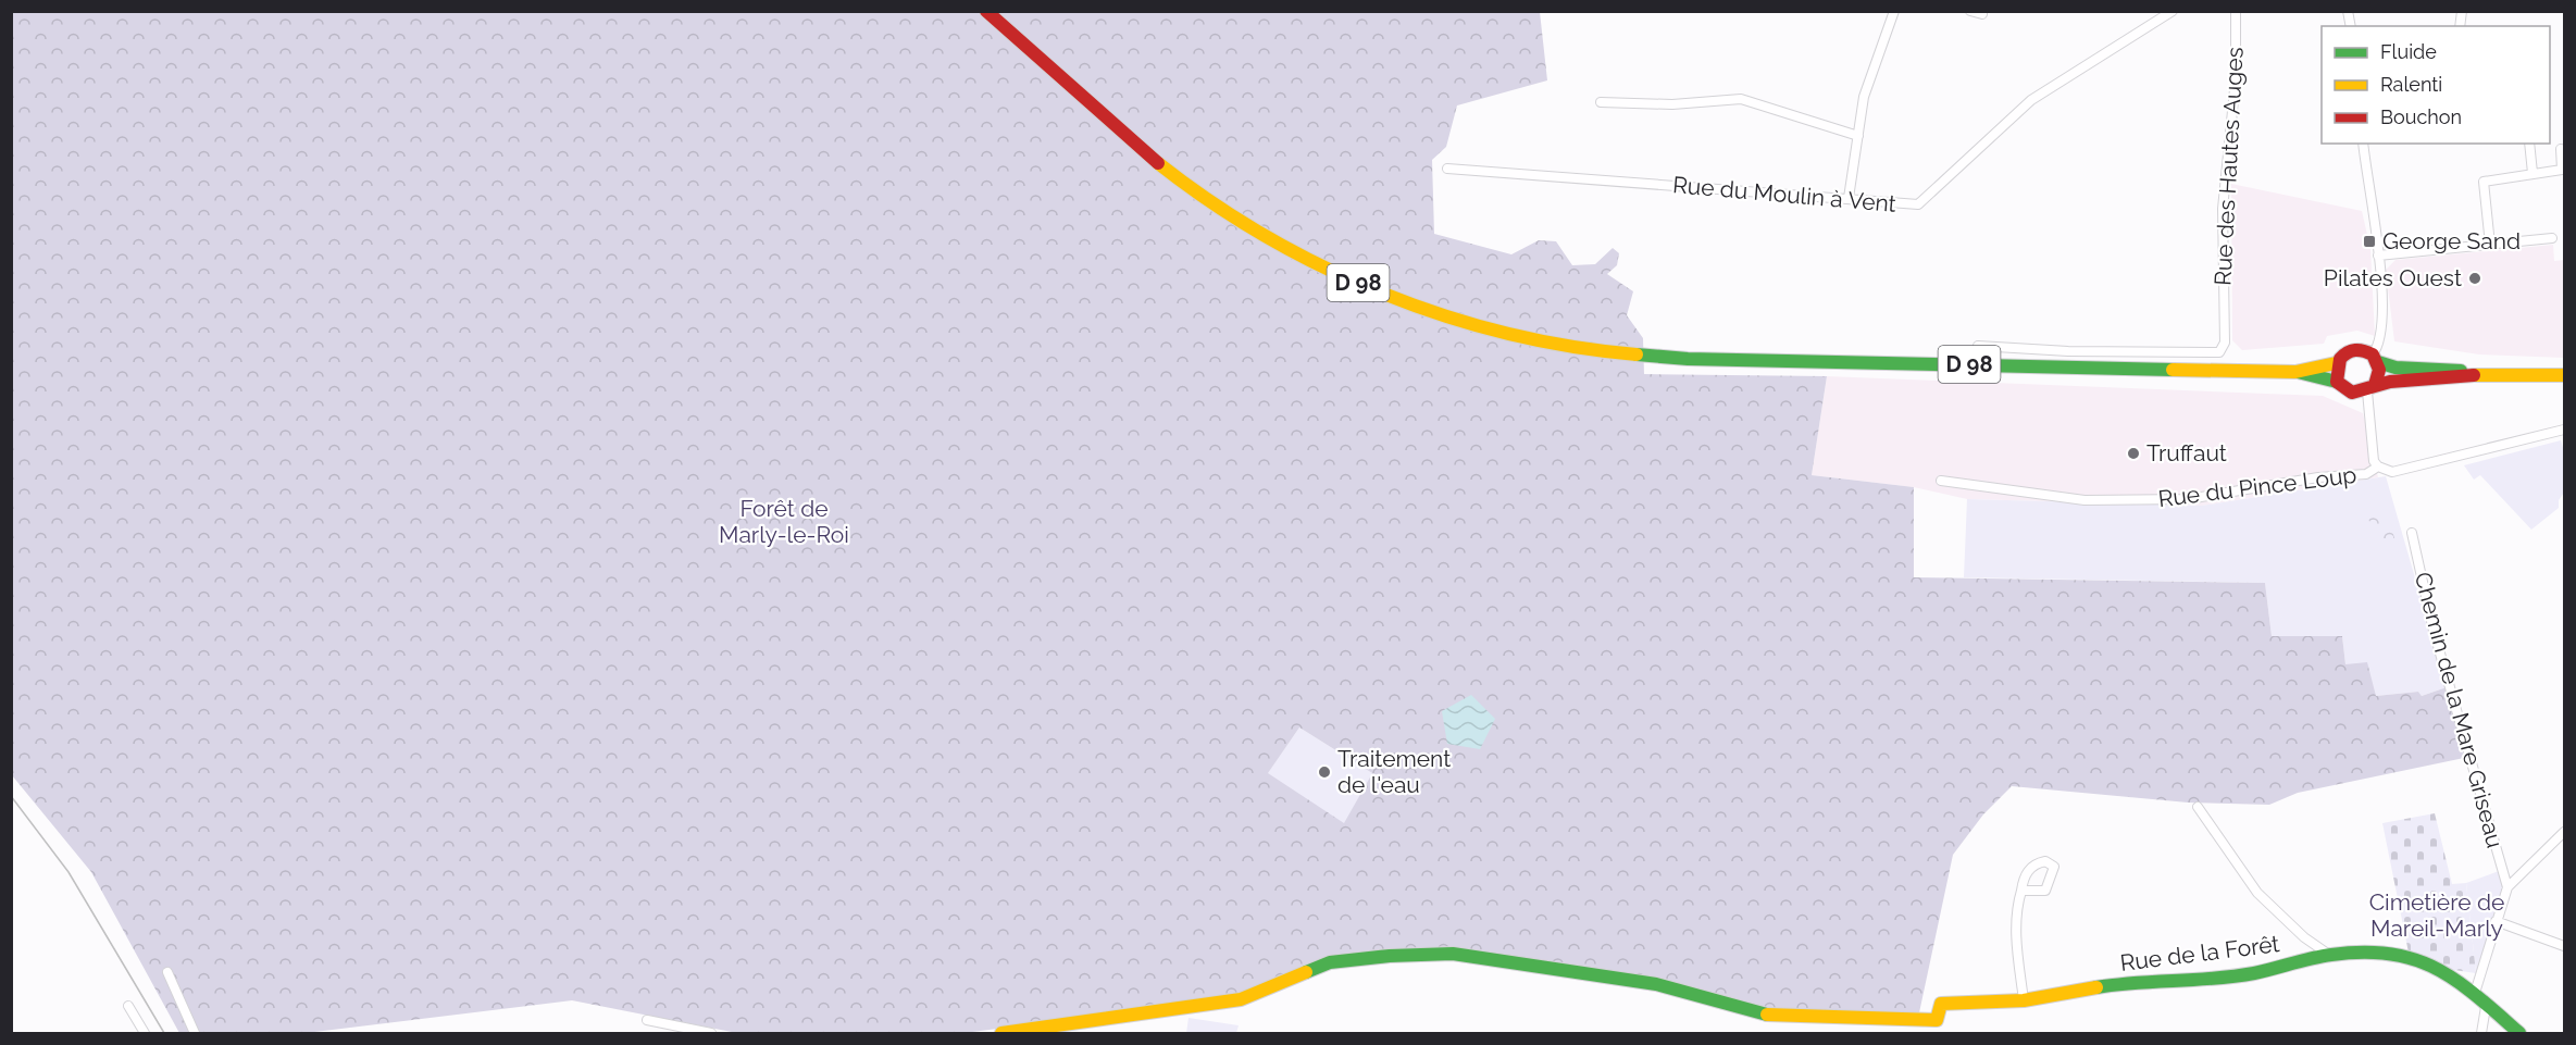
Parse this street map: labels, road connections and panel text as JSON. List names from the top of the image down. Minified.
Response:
{"streets":{"main road":["D 98","Rue de la Forêt"],"street":["Rue des Hautes Auges","Rue du Moulin à Vent","Rue du Pince Loup","Chemin de la Mare Griseau"]},"crossings":[["D 98","Rue du Pince Loup"]],"parks":["Forêt de Marly-le-Roi","Cimetière de Mareil-Marly"],"places":{"transit":["George Sand"],"other":["Pilates Ouest","Truffaut","Traitement de l'eau"]},"legend":["Fluide","Ralenti","Bouchon"]}
